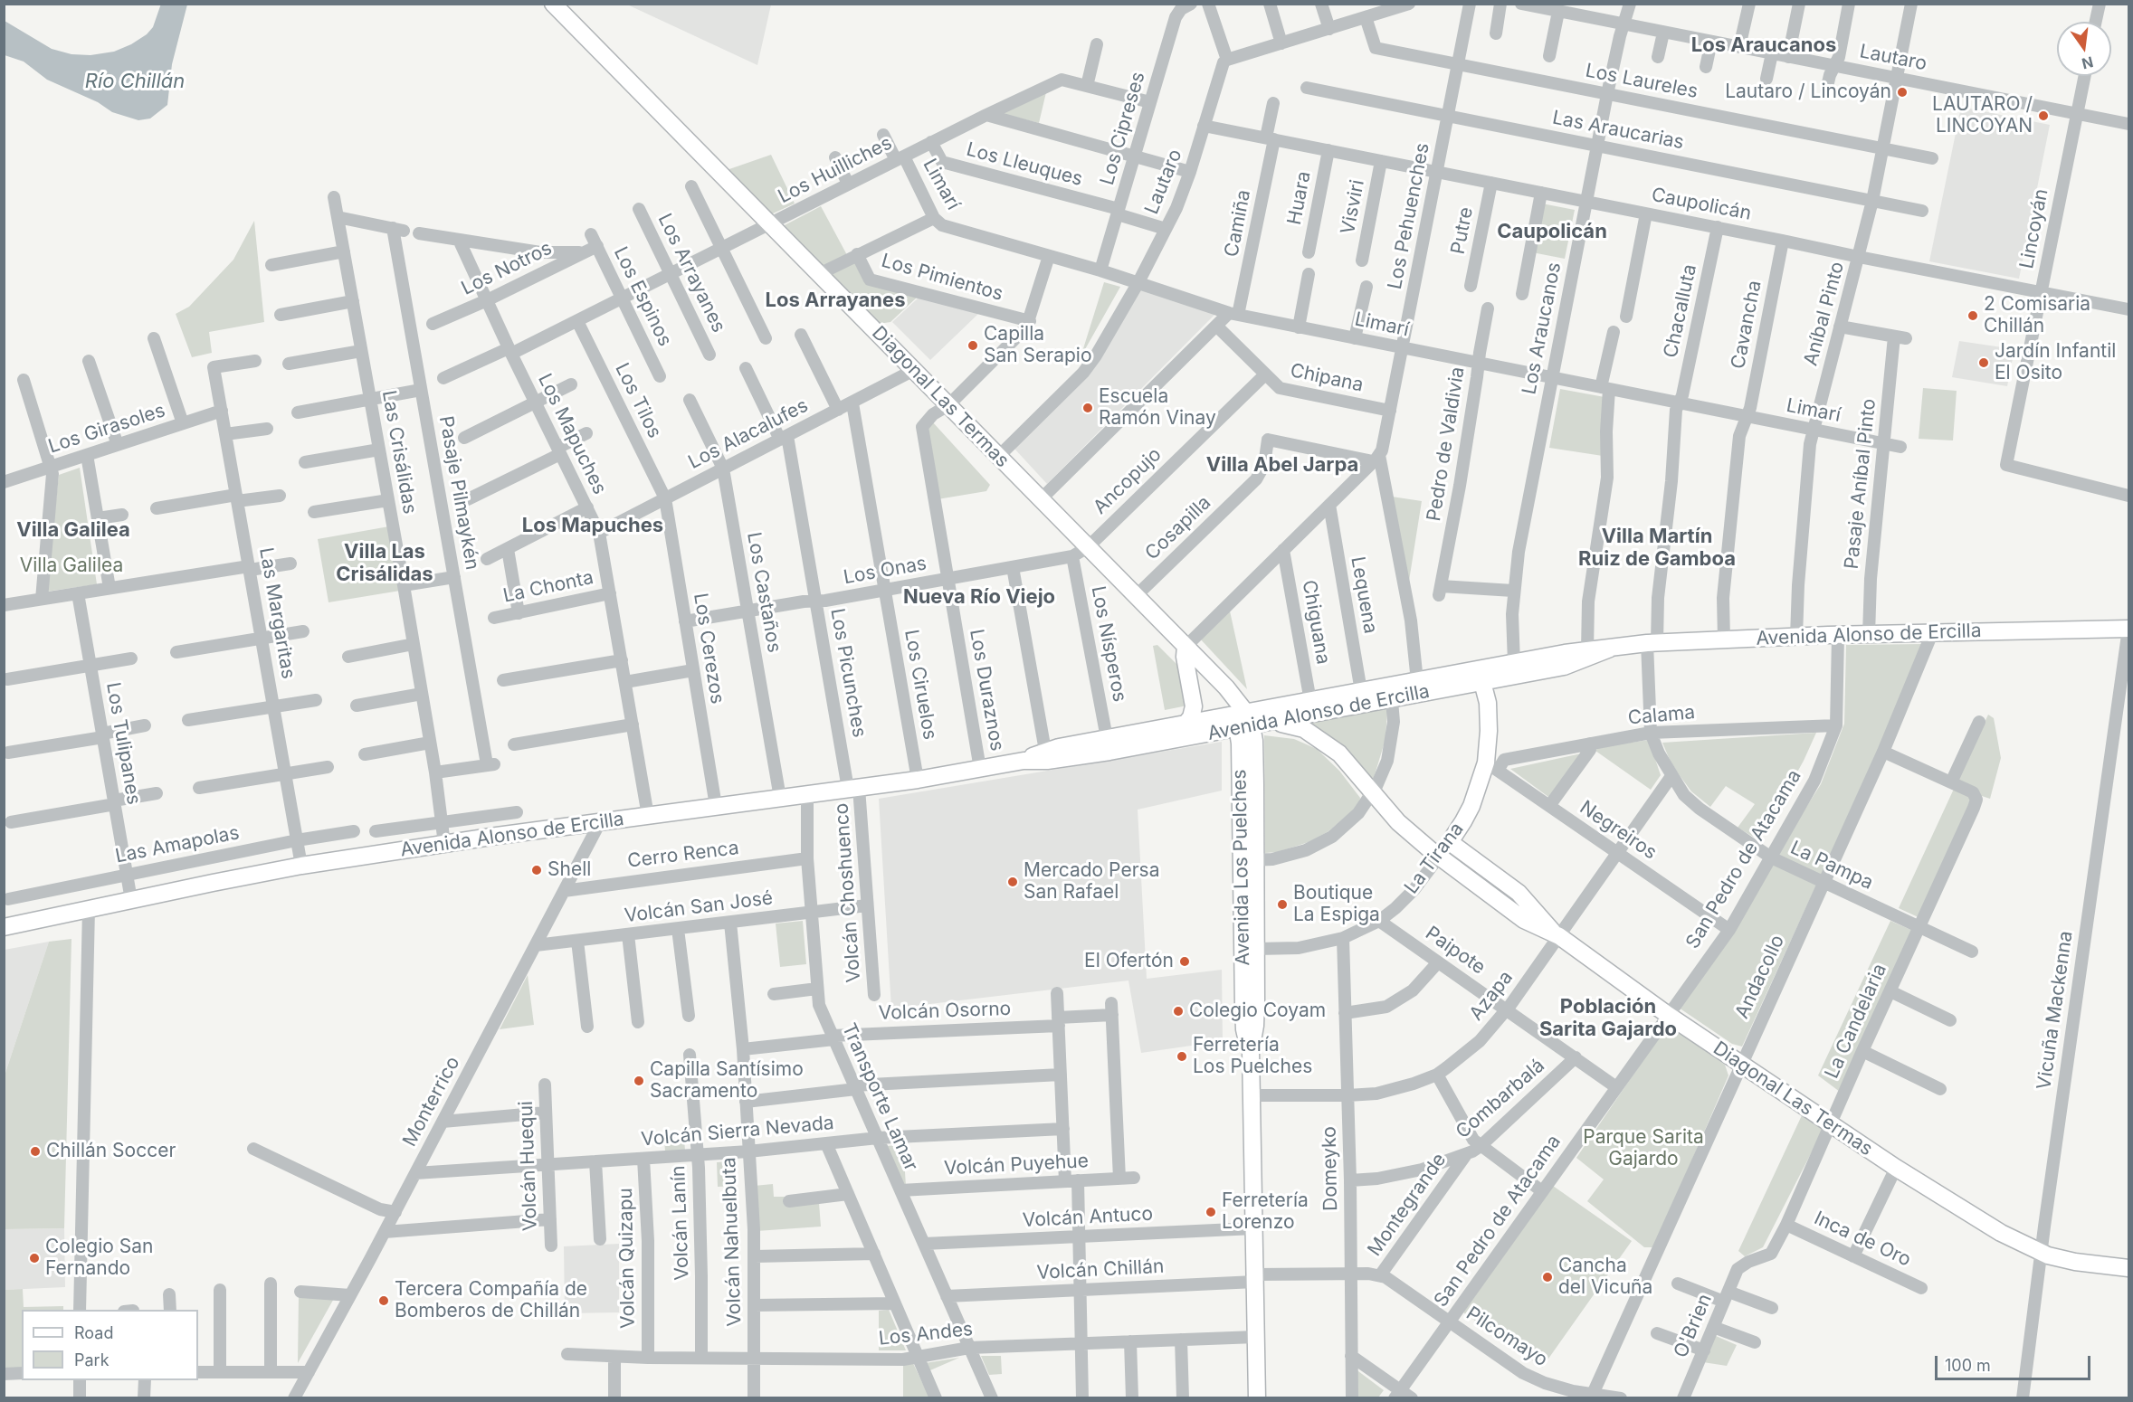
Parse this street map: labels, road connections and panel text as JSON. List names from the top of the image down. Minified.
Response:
{"streets":{"main road":["Diagonal Las Termas","Avenida Alonso de Ercilla","La Tirana","Avenida Los Puelches"],"street":["Lautaro","Los Laureles","Los Cipreses","Las Araucarias","Los Lleuques","Los Huilliches","Limarí","Huara","Caupolicán","Visviri","Los Pehuenches","Camiña","Lincoyán","Putre","Los Notros","Los Arrayanes","Los Pimientos","Los Espinos","Chacalluta","Aníbal Pinto","Cavancha","Los Araucanos","Chipana","Los Tilos","Los Girasoles","Los Mapuches","Los Alacalufes","Pedro de Valdivia","Las Crisálidas","Ancopujo","Pasaje Aníbal Pinto","Pasaje Pilmaykén","Cosapilla","Los Onas","La Chonta","Los Castaños","Lequena","Las Margaritas","Chiguana","Los Nísperos","Los Cerezos","Los Picunches","Los Ciruelos","Los Duraznos","Calama","Los Tulipanes","Negreiros","Las Amapolas","Cerro Renca","San Pedro de Atacama","La Pampa","Volcán Choshuenco","Volcán San José","Paipote","Andacollo","Azapa","Vicuña Mackenna","Volcán Osorno","La Candelaria","Transporte Lamar","Combarbalá","Monterrico","Volcán Sierra Nevada","Volcán Puyehue","Volcán Huequi","Domeyko","Montegrande","Volcán Antuco","Volcán Lanín","Inca de Oro","Volcán Nahuelbuta","Volcán Quizapu","Volcán Chillán","O'Brien","Los Andes","Pilcomayo"]},"crossings":[["Lautaro","Los Lleuques"],["Lautaro","Limarí"],["Lautaro","Caupolicán"],["Lautaro","Lincoyán"],["Lautaro","Aníbal Pinto"],["Lautaro","Los Araucanos"],["Lautaro","Diagonal Las Termas"],["Los Laureles","Los Pehuenches"],["Los Laureles","Aníbal Pinto"],["Los Laureles","Los Araucanos"],["Los Cipreses","Los Lleuques"],["Los Cipreses","Los Huilliches"],["Los Cipreses","Limarí"],["Las Araucarias","Los Pehuenches"],["Las Araucarias","Aníbal Pinto"],["Las Araucarias","Los Araucanos"],["Los Lleuques","Los Huilliches"],["Los Huilliches","Limarí"],["Los Huilliches","Los Arrayanes"],["Los Huilliches","Los Espinos"],["Los Huilliches","Diagonal Las Termas"],["Los Huilliches","Los Tilos"],["Los Huilliches","Los Mapuches"],["Limarí","Los Pehuenches"],["Limarí","Camiña"],["Limarí","Chacalluta"],["Limarí","Aníbal Pinto"],["Limarí","Cavancha"],["Limarí","Los Araucanos"],["Limarí","Pedro de Valdivia"],["Limarí","Pasaje Aníbal Pinto"],["Huara","Caupolicán"],["Caupolicán","Visviri"],["Caupolicán","Los Pehuenches"],["Caupolicán","Camiña"],["Caupolicán","Lincoyán"],["Caupolicán","Putre"],["Caupolicán","Chacalluta"],["Caupolicán","Aníbal Pinto"],["Caupolicán","Cavancha"],["Caupolicán","Los Araucanos"],["Los Pehuenches","Chipana"],["Los Pehuenches","Diagonal Las Termas"],["Los Pehuenches","Cosapilla"],["Los Pehuenches","Lequena"],["Los Pehuenches","Chiguana"],["Los Notros","Los Espinos"],["Los Notros","Los Mapuches"],["Los Espinos","Los Mapuches"],["Chacalluta","Avenida Alonso de Ercilla"],["Chacalluta","La Pampa"],["Aníbal Pinto","Pasaje Aníbal Pinto"],["Aníbal Pinto","Avenida Alonso de Ercilla"],["Cavancha","Avenida Alonso de Ercilla"],["Los Araucanos","Pedro de Valdivia"],["Los Araucanos","Avenida Alonso de Ercilla"],["Chipana","Ancopujo"],["Diagonal Las Termas","Los Alacalufes"],["Diagonal Las Termas","Ancopujo"],["Diagonal Las Termas","Cosapilla"],["Diagonal Las Termas","Los Onas"],["Diagonal Las Termas","Avenida Alonso de Ercilla"],["Diagonal Las Termas","Los Duraznos"],["Diagonal Las Termas","La Tirana"],["Diagonal Las Termas","San Pedro de Atacama"],["Diagonal Las Termas","Avenida Los Puelches"],["Diagonal Las Termas","Andacollo"],["Diagonal Las Termas","Azapa"],["Diagonal Las Termas","Vicuña Mackenna"],["Diagonal Las Termas","La Candelaria"],["Los Tilos","Los Alacalufes"],["Los Tilos","Los Cerezos"],["Los Girasoles","Las Margaritas"],["Los Mapuches","Los Alacalufes"],["Los Mapuches","La Chonta"],["Los Mapuches","Avenida Alonso de Ercilla"],["Los Alacalufes","Los Castaños"],["Los Alacalufes","Los Cerezos"],["Los Alacalufes","Los Picunches"],["Los Alacalufes","Los Ciruelos"],["Las Crisálidas","Pasaje Pilmaykén"],["Las Crisálidas","Avenida Alonso de Ercilla"],["Ancopujo","Los Onas"],["Pasaje Aníbal Pinto","Avenida Alonso de Ercilla"],["Los Onas","Los Castaños"],["Los Onas","Los Nísperos"],["Los Onas","Los Cerezos"],["Los Onas","Los Picunches"],["Los Onas","Los Ciruelos"],["Los Onas","Los Duraznos"],["Los Castaños","Avenida Alonso de Ercilla"],["Lequena","Avenida Alonso de Ercilla"],["Las Margaritas","Avenida Alonso de Ercilla"],["Las Margaritas","Las Amapolas"],["Chiguana","Avenida Alonso de Ercilla"],["Avenida Alonso de Ercilla","Los Nísperos"],["Avenida Alonso de Ercilla","Los Cerezos"],["Avenida Alonso de Ercilla","Los Picunches"],["Avenida Alonso de Ercilla","Los Ciruelos"],["Avenida Alonso de Ercilla","Los Duraznos"],["Avenida Alonso de Ercilla","Los Tulipanes"],["Avenida Alonso de Ercilla","La Tirana"],["Avenida Alonso de Ercilla","San Pedro de Atacama"],["Avenida Alonso de Ercilla","La Pampa"],["Avenida Alonso de Ercilla","Avenida Los Puelches"],["Avenida Alonso de Ercilla","Volcán Choshuenco"],["Avenida Alonso de Ercilla","Andacollo"],["Avenida Alonso de Ercilla","Vicuña Mackenna"],["Avenida Alonso de Ercilla","Transporte Lamar"],["Avenida Alonso de Ercilla","Monterrico"],["Los Picunches","Volcán Choshuenco"],["Calama","Negreiros"],["Calama","La Tirana"],["Calama","San Pedro de Atacama"],["Calama","La Pampa"],["Los Tulipanes","Las Amapolas"],["Negreiros","La Tirana"],["Negreiros","San Pedro de Atacama"],["Negreiros","Azapa"],["Cerro Renca","Transporte Lamar"],["Cerro Renca","Monterrico"],["La Tirana","Avenida Los Puelches"],["La Tirana","Paipote"],["La Tirana","Domeyko"],["San Pedro de Atacama","La Pampa"],["San Pedro de Atacama","Paipote"],["San Pedro de Atacama","Pilcomayo"],["La Pampa","Andacollo"],["La Pampa","Azapa"],["La Pampa","La Candelaria"],["Avenida Los Puelches","Azapa"],["Avenida Los Puelches","Volcán Antuco"],["Avenida Los Puelches","Volcán Chillán"],["Avenida Los Puelches","Los Andes"],["Avenida Los Puelches","Pilcomayo"],["Volcán Choshuenco","Volcán San José"],["Volcán San José","Transporte Lamar"],["Volcán San José","Monterrico"],["Volcán San José","Volcán Nahuelbuta"],["Paipote","Azapa"],["Paipote","Combarbalá"],["Andacollo","Pilcomayo"],["Azapa","Domeyko"],["Volcán Osorno","Transporte Lamar"],["Volcán Osorno","Volcán Puyehue"],["Volcán Osorno","Volcán Nahuelbuta"],["La Candelaria","Inca de Oro"],["La Candelaria","O'Brien"],["Transporte Lamar","Volcán Sierra Nevada"],["Transporte Lamar","Volcán Puyehue"],["Transporte Lamar","Volcán Antuco"],["Transporte Lamar","Volcán Chillán"],["Transporte Lamar","Los Andes"],["Combarbalá","Domeyko"],["Combarbalá","Montegrande"],["Monterrico","Volcán Sierra Nevada"],["Volcán Sierra Nevada","Volcán Huequi"],["Volcán Sierra Nevada","Volcán Lanín"],["Volcán Sierra Nevada","Volcán Nahuelbuta"],["Volcán Sierra Nevada","Volcán Quizapu"],["Domeyko","Pilcomayo"],["Montegrande","Pilcomayo"],["Volcán Lanín","Los Andes"],["Volcán Nahuelbuta","Los Andes"],["Volcán Quizapu","Los Andes"],["Volcán Chillán","Pilcomayo"]],"districts":["Los Araucanos","Caupolicán","Los Arrayanes","Villa Abel Jarpa","Los Mapuches","Villa Galilea","Villa Martín Ruiz de Gamboa","Villa Las Crisálidas","Nueva Río Viejo","Población Sarita Gajardo"],"water":["Río Chillán"],"parks":["Villa Galilea","Parque Sarita Gajardo"],"places":["Lautaro / Lincoyán","LAUTARO / LINCOYAN","2 Comisaria Chillán","Capilla San Serapio","Jardín Infantil El Osito","Escuela Ramón Vinay","Shell","Mercado Persa San Rafael","Boutique La Espiga","El Ofertón","Colegio Coyam","Ferretería Los Puelches","Capilla Santísimo Sacramento","Chillán Soccer","Ferretería Lorenzo","Colegio San Fernando","Cancha del Vicuña","Tercera Compañía de Bomberos de Chillán"],"legend":["Road","Park"],"scale_bar":"100 m","north":"bottom"}
